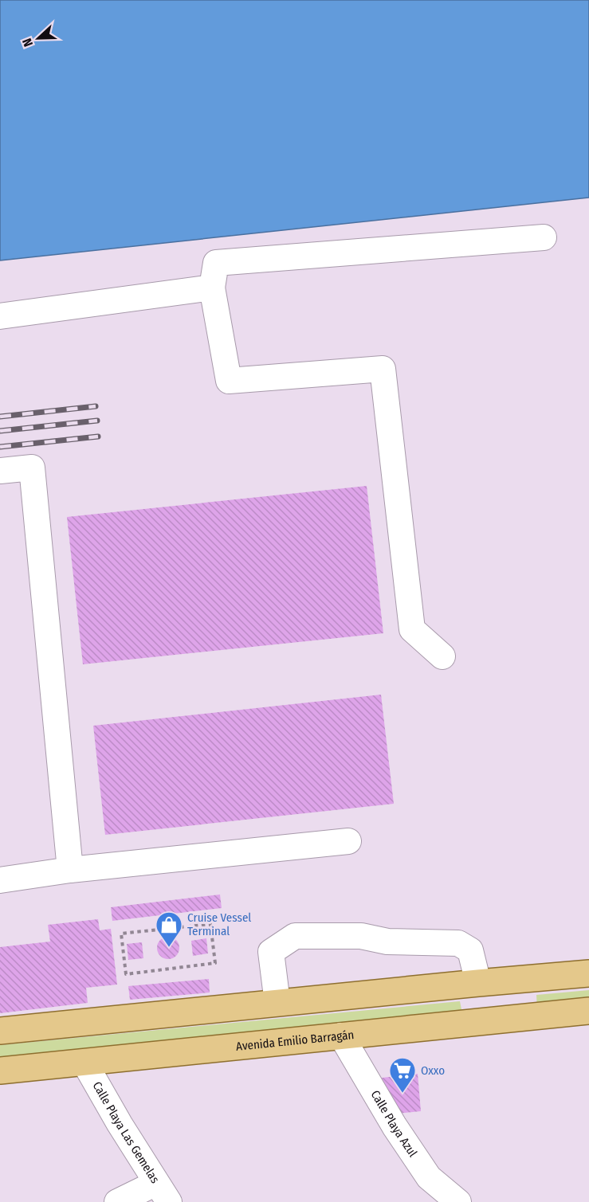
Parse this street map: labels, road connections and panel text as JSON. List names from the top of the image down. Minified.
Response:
{"streets":{"main road":["Avenida Emilio Barragán"],"street":["Calle Playa Azul","Calle Playa Las Gemelas"]},"crossings":[["Avenida Emilio Barragán","Calle Playa Azul"],["Avenida Emilio Barragán","Calle Playa Las Gemelas"]],"places":{"shop":["Cruise Vessel Terminal"],"supermarket":["Oxxo"]},"north":"left"}
